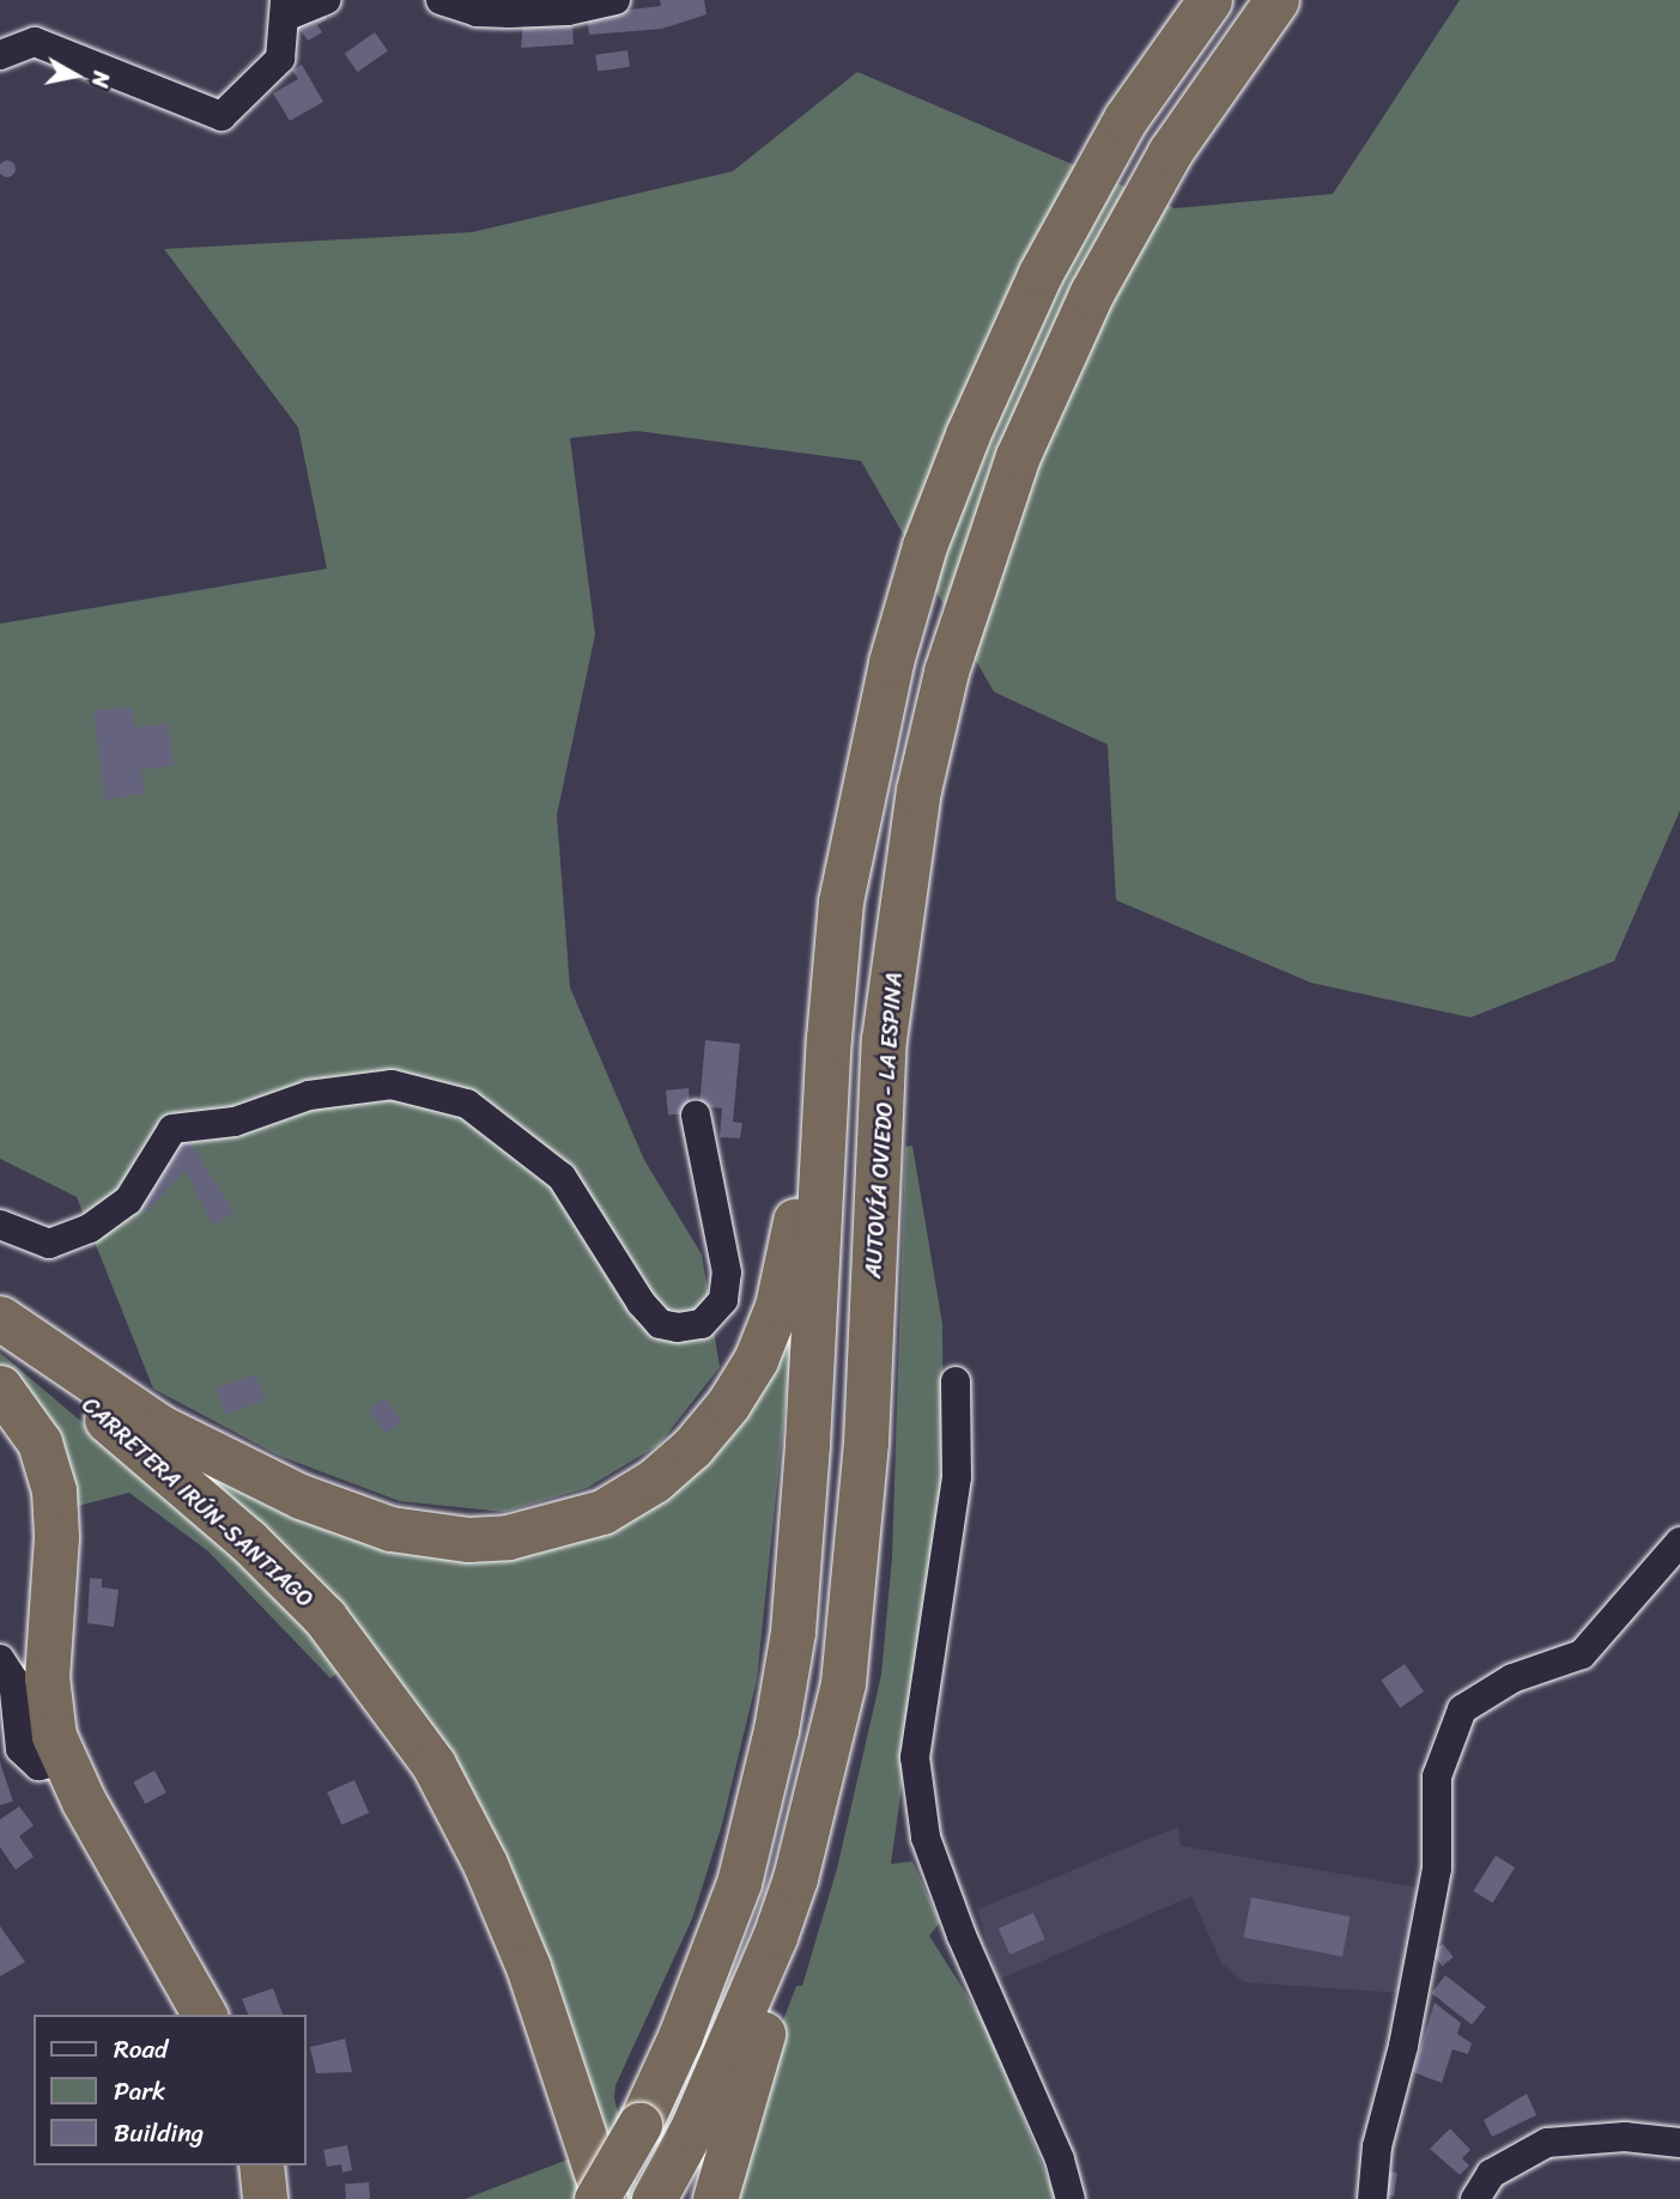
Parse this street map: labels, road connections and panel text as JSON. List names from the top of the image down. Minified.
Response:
{"streets":{"highway":["AUTOVÍA OVIEDO - LA ESPINA","CARRETERA IRÚN-SANTIAGO"]},"legend":["Road","Park","Building"],"north":"right"}
